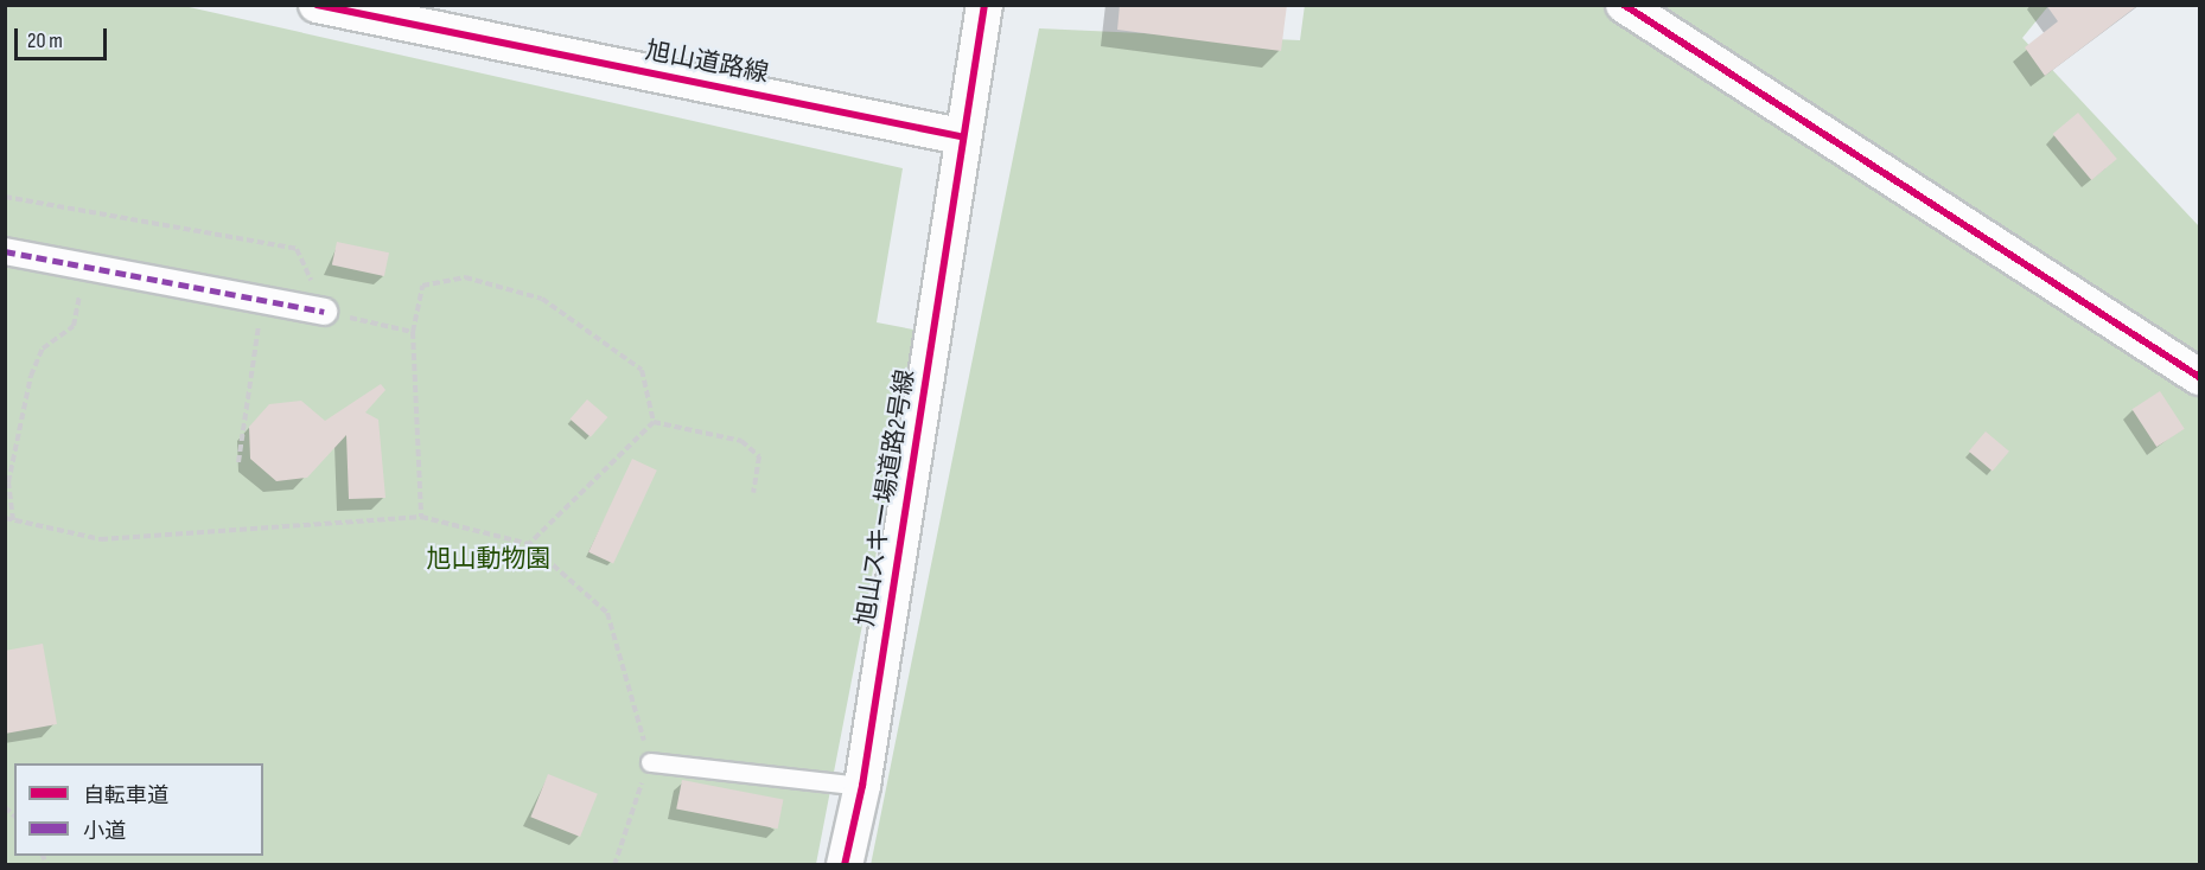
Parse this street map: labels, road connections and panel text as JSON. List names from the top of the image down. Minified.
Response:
{"streets":{"street":["旭山道路線","旭山スキー場道路2号線"]},"crossings":[["旭山道路線","旭山スキー場道路2号線"]],"parks":["旭山動物園"],"legend":["自転車道","小道"],"scale_bar":"20 m"}
